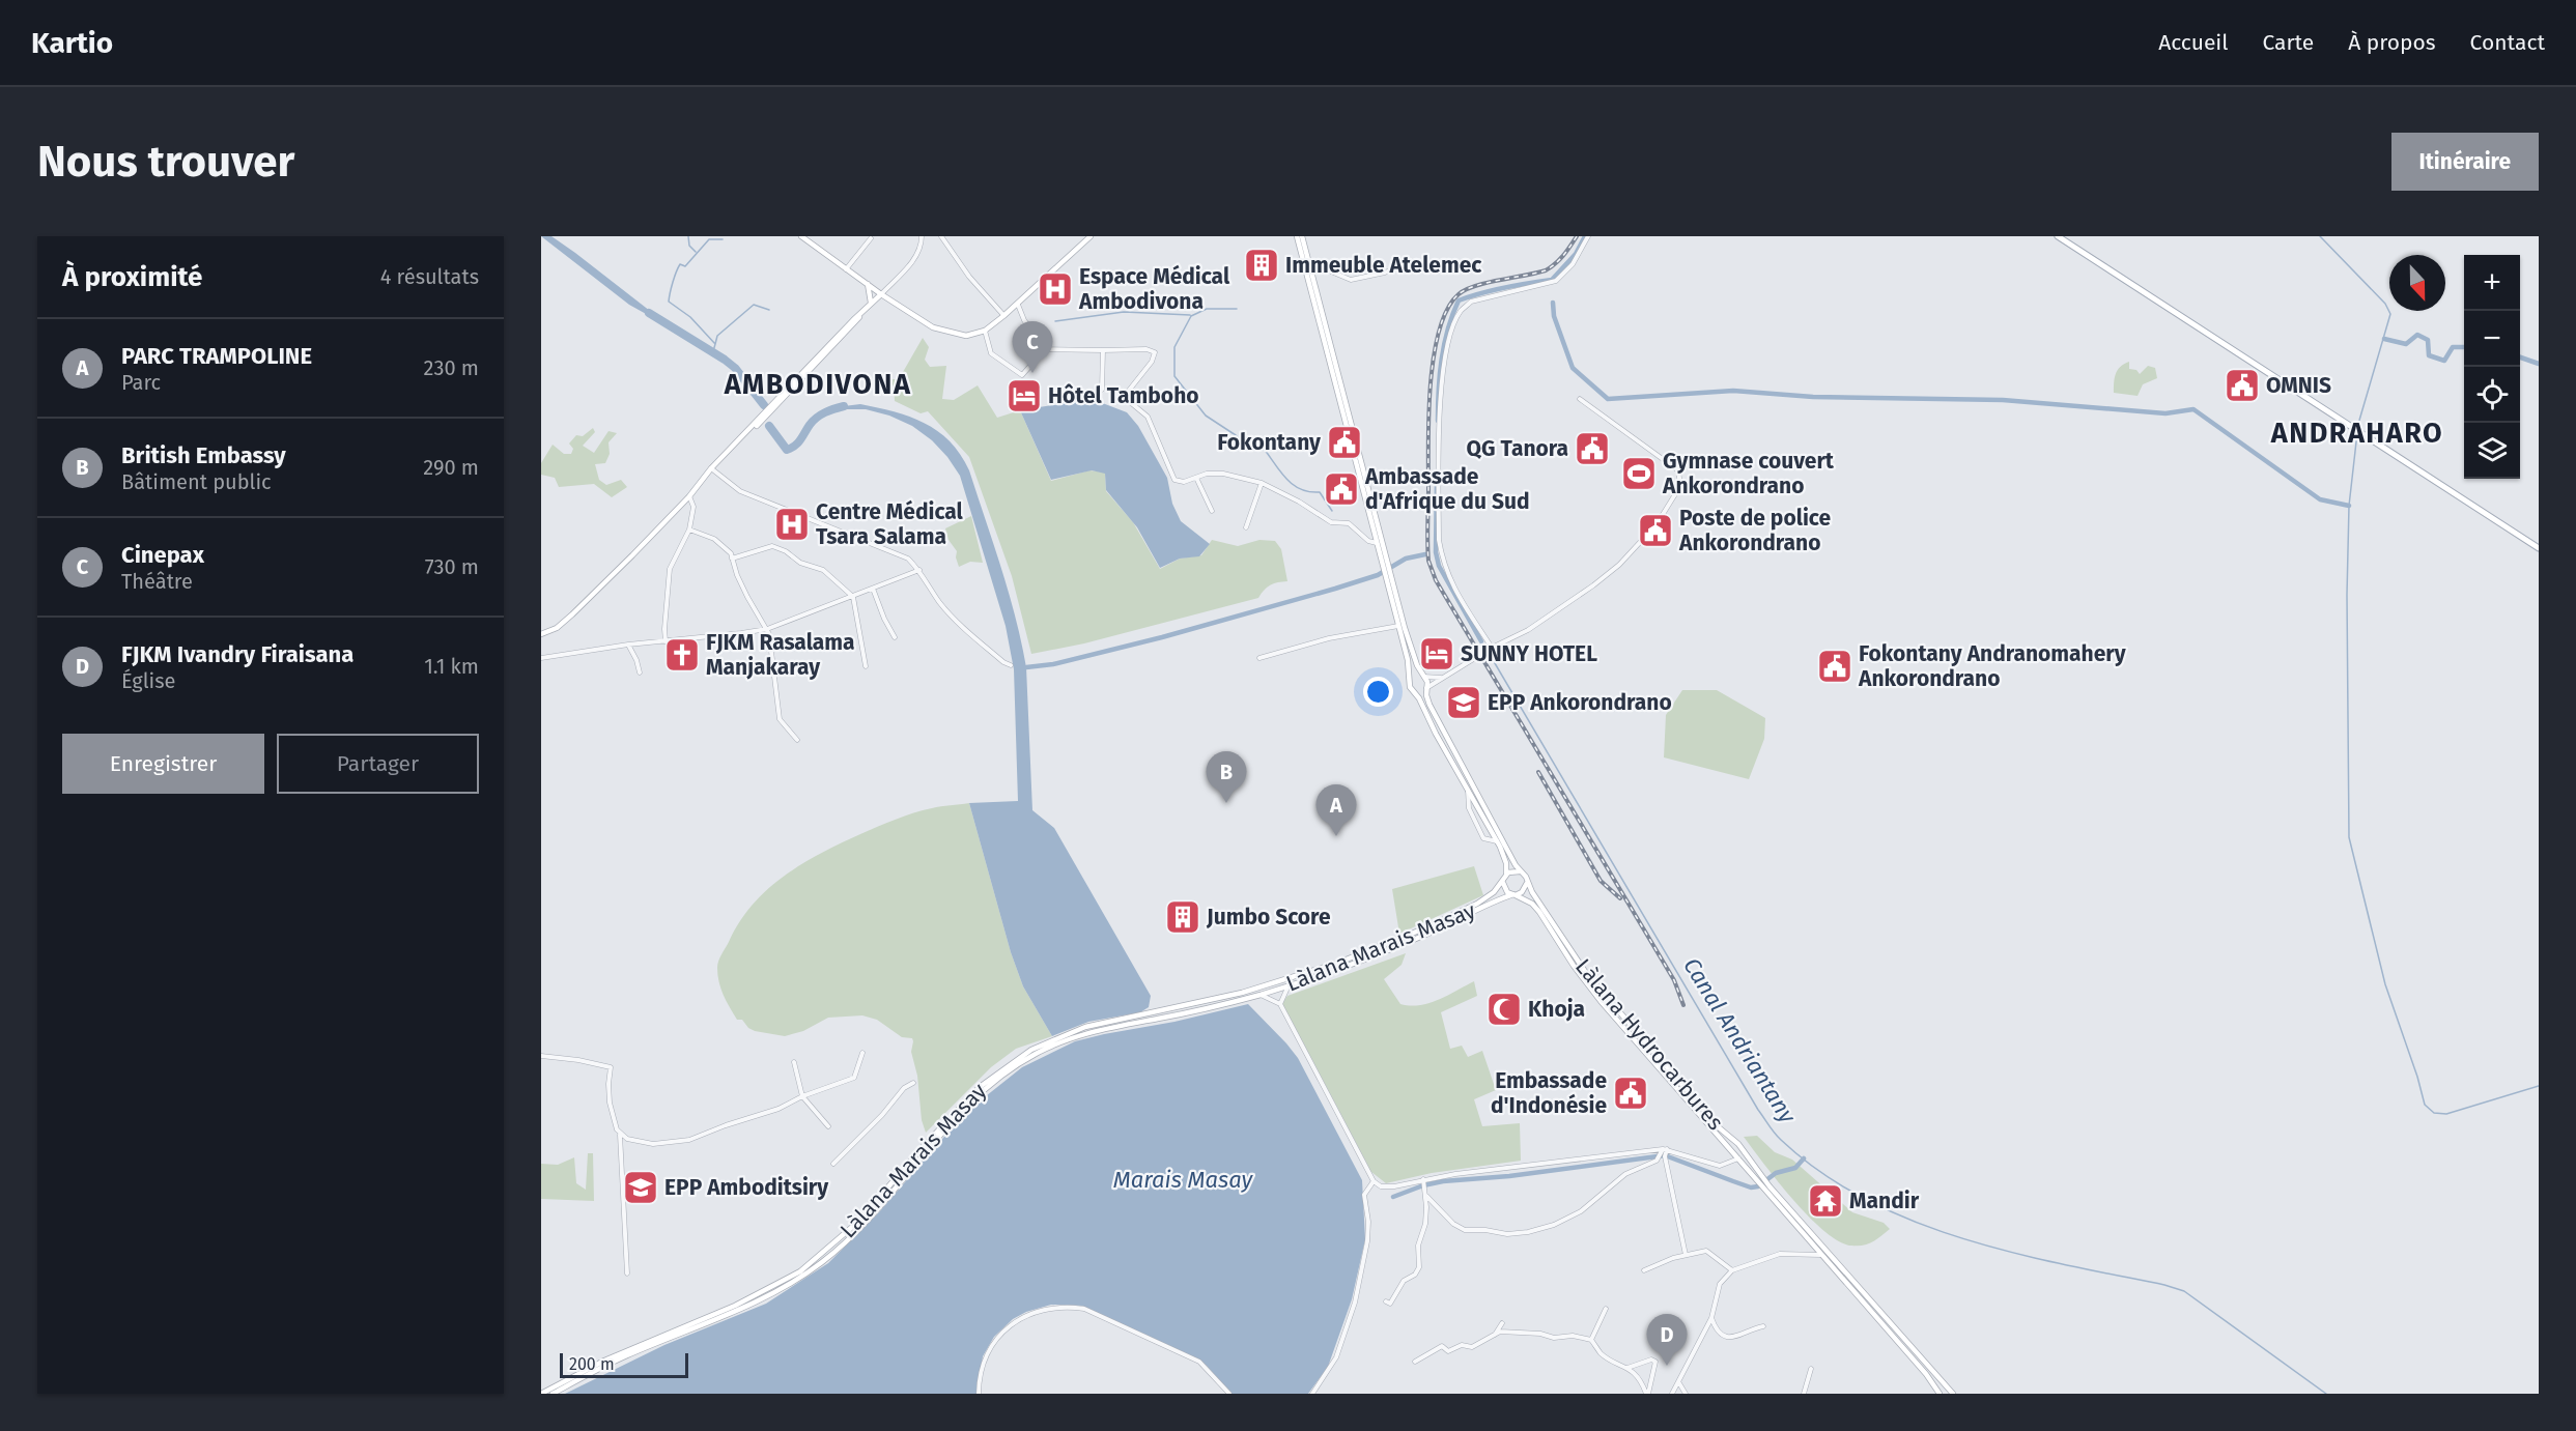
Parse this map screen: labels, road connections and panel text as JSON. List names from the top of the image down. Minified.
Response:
{"streets":{"main road":["Làlana Marais Masay","Làlana Hydrocarbures"]},"crossings":[["Làlana Marais Masay","Làlana Hydrocarbures"]],"districts":["AMBODIVONA","ANDRAHARO"],"water":["Canal Andriantany","Marais Masay"],"places":{"building":["Immeuble Atelemec","Jumbo Score"],"hospital":["Espace Médical Ambodivona","Centre Médical Tsara Salama"],"public building":["OMNIS","Fokontany","QG Tanora","Ambassade d'Afrique du Sud","Poste de police Ankorondrano","Fokontany Andranomahery Ankorondrano","Embassade d'Indonésie"],"hotel":["Hôtel Tamboho","SUNNY HOTEL"],"sports":["Gymnase couvert Ankorondrano"],"church":["FJKM Rasalama Manjakaray"],"school or university":["EPP Ankorondrano","EPP Amboditsiry"],"mosque":["Khoja"],"temple":["Mandir"]},"scale_bar":"200 m","north":"bottom","page":{"header":"Kartio","nav":["Accueil","Carte","À propos","Contact"],"buttons":["Itinéraire",["Enregistrer","Partager"]],"title":"Nous trouver","heading":["À proximité","4 résultats"],"map_buttons":["+","−"],"list":[{"mark":"A","name":"PARC TRAMPOLINE","note":"Parc","value":"230 m"},{"mark":"B","name":"British Embassy","note":"Bâtiment public","value":"290 m"},{"mark":"C","name":"Cinepax","note":"Théâtre","value":"730 m"},{"mark":"D","name":"FJKM Ivandry Firaisana","note":"Église","value":"1.1 km"}],"pins":["C","B","A","D"],"scale":"200 m"}}
